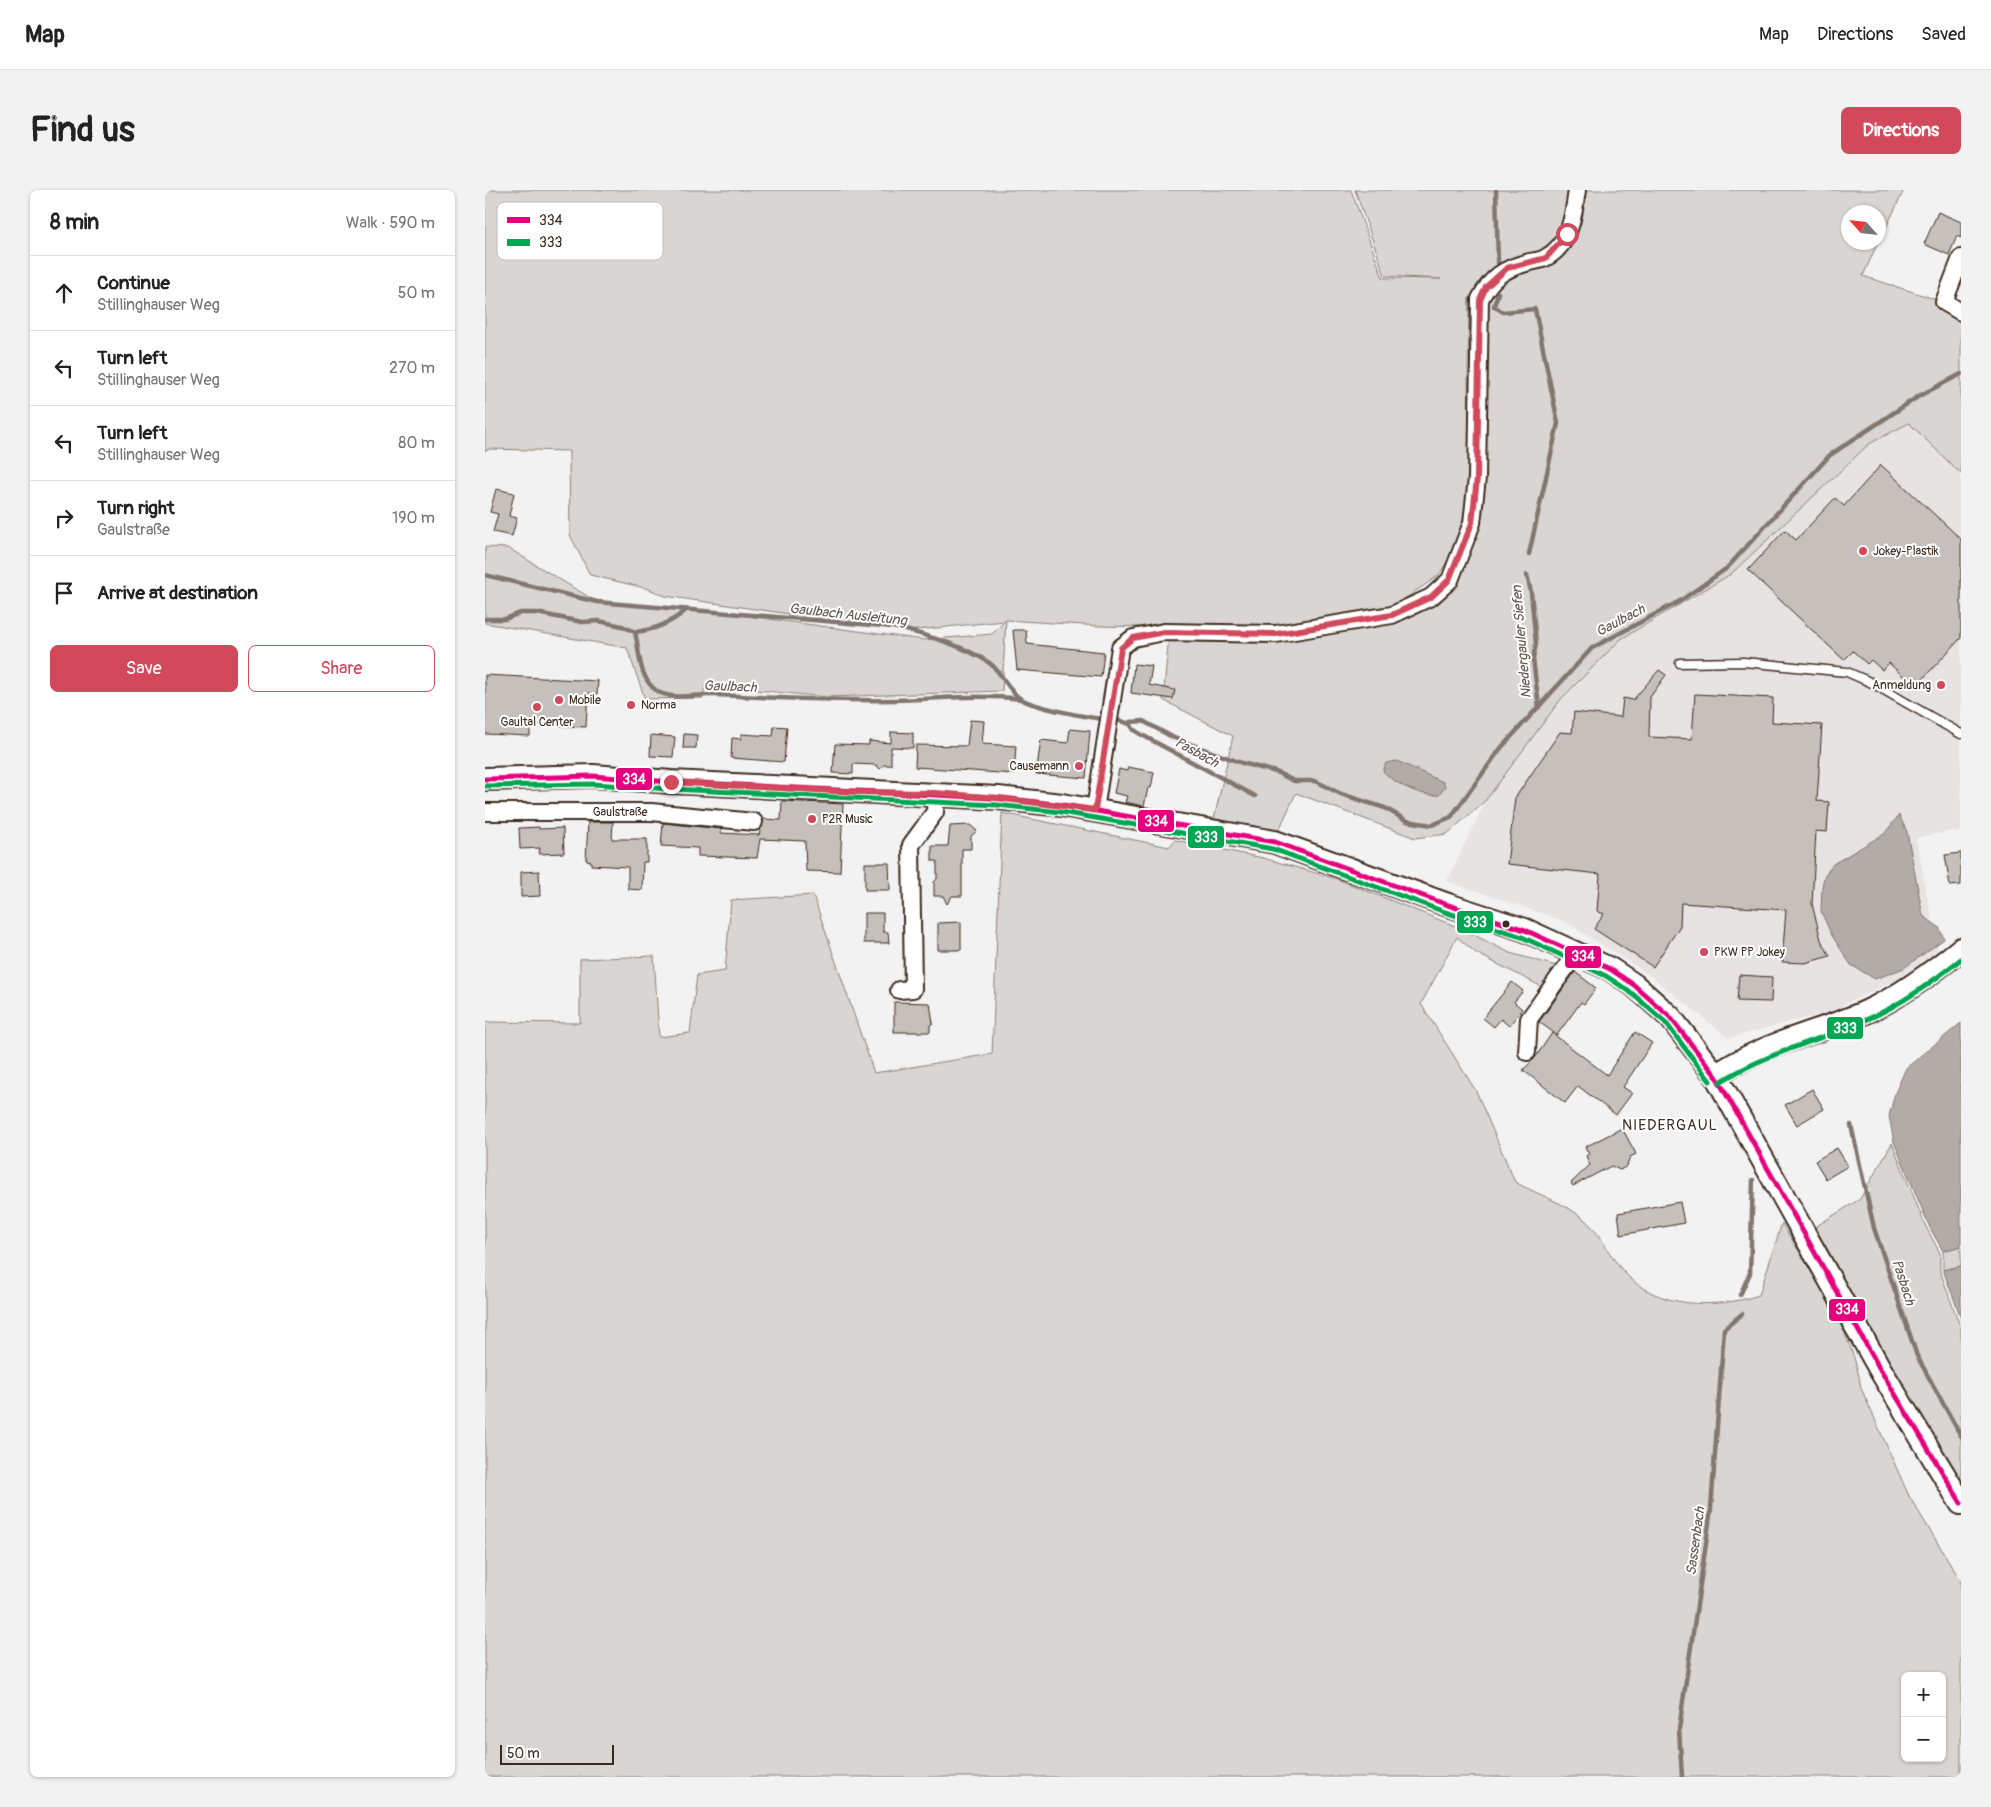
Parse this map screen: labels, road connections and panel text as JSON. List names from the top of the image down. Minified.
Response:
{"streets":{"street":["Gaulstraße"]},"districts":["NIEDERGAUL"],"water":["Gaulbach Ausleitung","Gaulbach","Niedergauler Siefen","Pasbach","Sassenbach"],"places":["Jokey-Plastik","Anmeldung","Mobile","Norma","Gaultal Center","Causemann","P2R Music","PKW PP Jokey"],"lines":["transit line 334","transit line 333"],"legend":["334","333"],"scale_bar":"50 m","north":"top left","page":{"header":"Map","nav":["Map","Directions","Saved"],"buttons":["Directions",["Save","Share"]],"title":"Find us","heading":["8 min","Walk · 590 m"],"list":[["Continue","Stillinghauser Weg","50 m"],["Turn left","Stillinghauser Weg","270 m"],["Turn left","Stillinghauser Weg","80 m"],["Turn right","Gaulstraße","190 m"],"Arrive at destination"],"map_buttons":["+","−"],"scale":"50 m"}}
